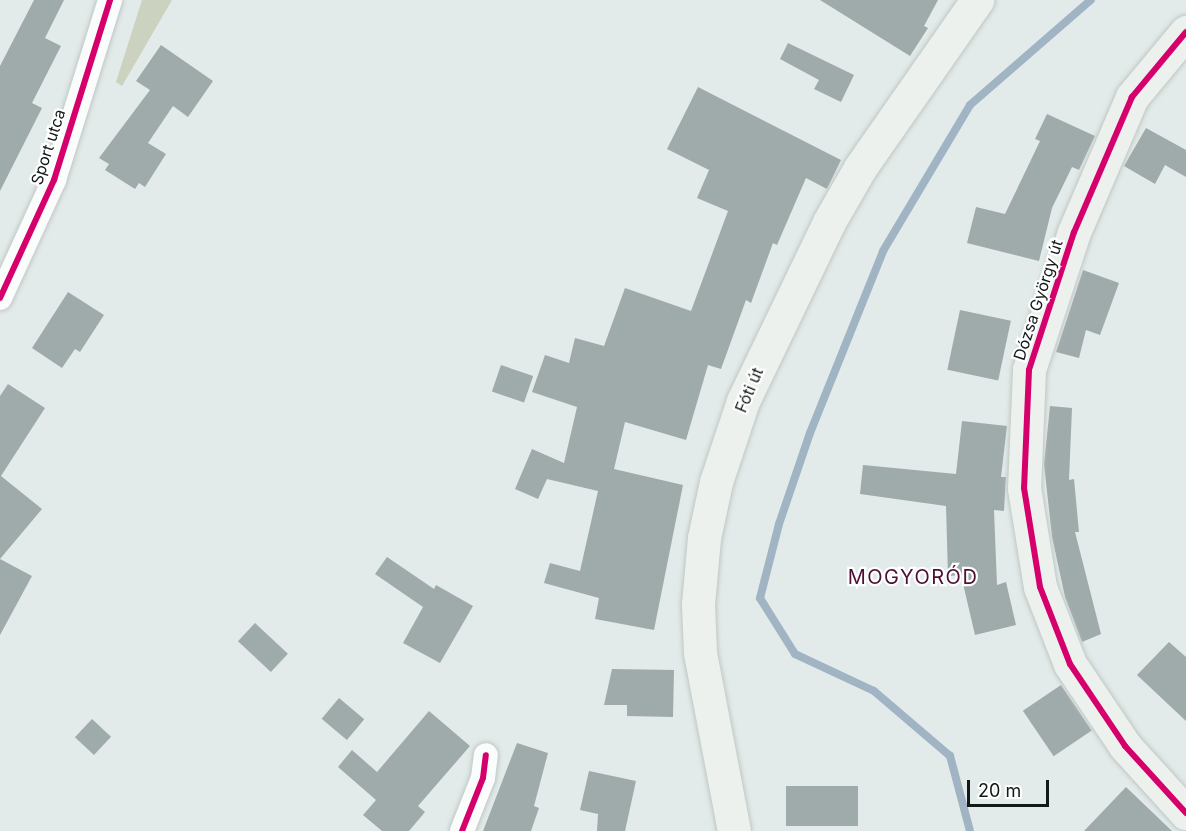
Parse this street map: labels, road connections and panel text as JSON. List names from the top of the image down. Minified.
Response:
{"streets":{"main road":["Dózsa György út","Fóti út"],"street":["Sport utca"]},"districts":["MOGYORÓD"],"scale_bar":"20 m"}
